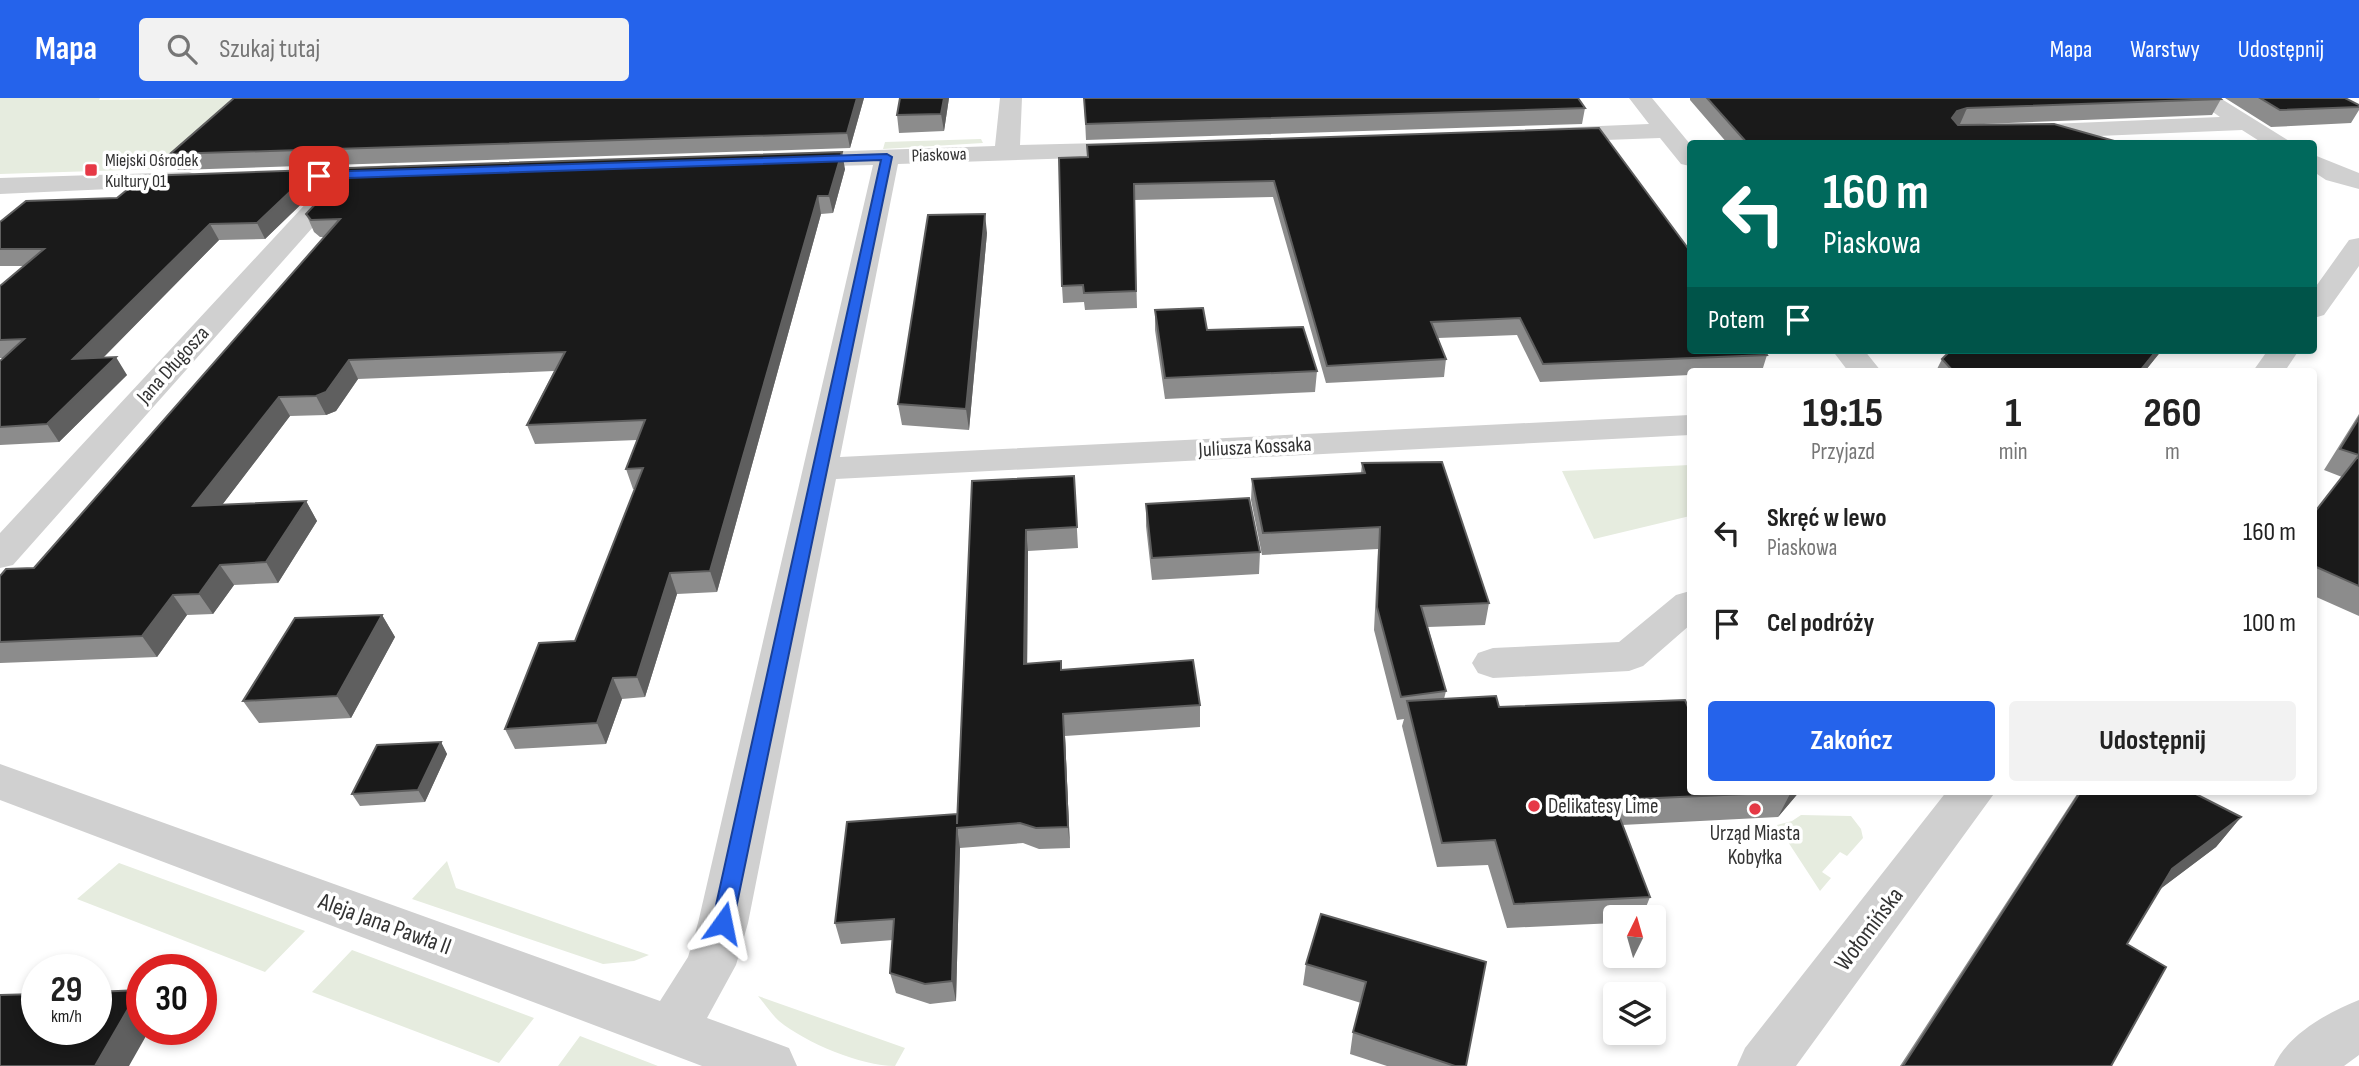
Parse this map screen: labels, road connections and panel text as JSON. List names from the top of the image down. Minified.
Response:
{"streets":{"street":["Piaskowa","Jana Długosza","Juliusza Kossaka","Aleja Jana Pawła II","Wołomińska"]},"places":{"transit":["Miejski Ośrodek Kultury 01"],"other":["Delikatesy Lime","Urząd Miasta Kobyłka"]},"north":"top","page":{"header":"Mapa","search":"Szukaj tutaj","nav":["Mapa","Warstwy","Udostępnij"],"turn":["160 m","Piaskowa"],"then":"Potem","eta":["19:15","Przyjazd","1","min","260","m"],"list":[{"name":"Skręć w lewo","note":"Piaskowa","value":"160 m"},{"name":"Cel podróży","value":"100 m"}],"buttons":["Zakończ","Udostępnij"],"speed":"29 km/h","limit":"30"}}
